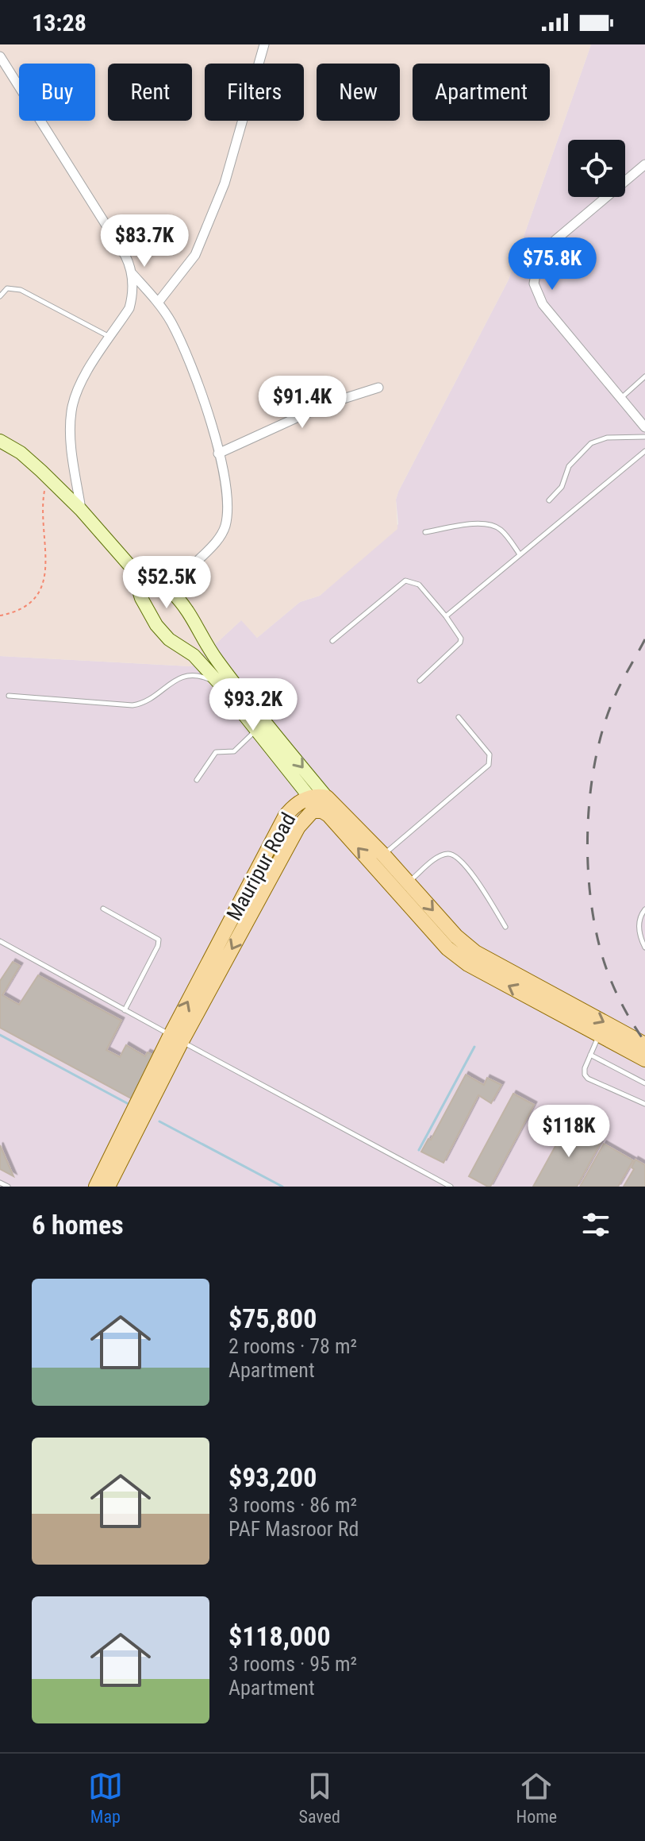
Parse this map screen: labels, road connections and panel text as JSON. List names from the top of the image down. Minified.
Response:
{"streets":{"main road":["Mauripur Road"]},"page":{"status":"13:28","chip":["Buy","Rent","Filters","New","Apartment"],"price":["$83.7K","$75.8K","$91.4K","$52.5K","$93.2K","$118K"],"heading":"6 homes","list":[{"name":"$75,800","note":"2 rooms · 78 m² · Apartment"},{"name":"$93,200","note":"3 rooms · 86 m² · PAF Masroor Rd"},{"name":"$118,000","note":"3 rooms · 95 m² · Apartment"}],"tabs":["Map","Saved","Home"]}}
